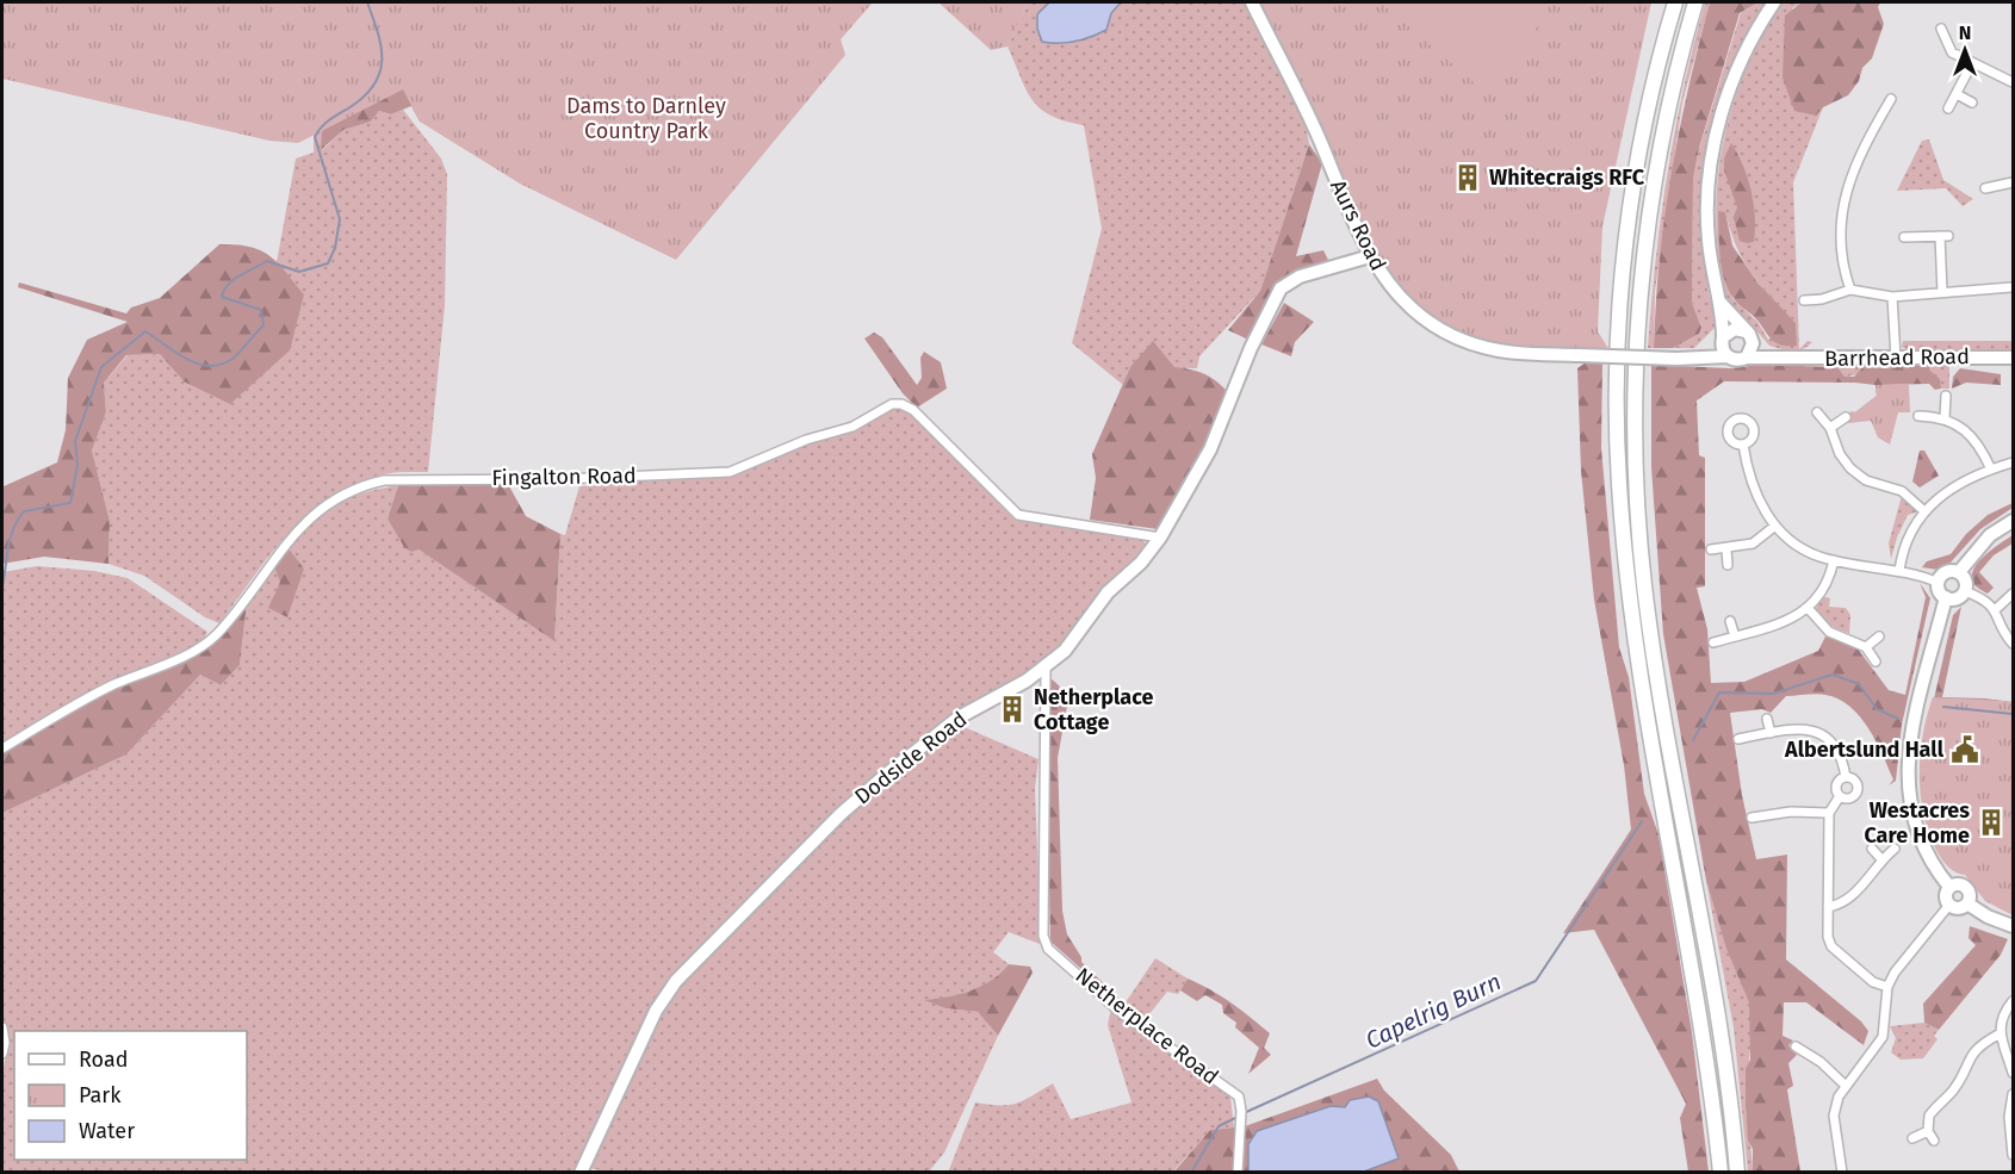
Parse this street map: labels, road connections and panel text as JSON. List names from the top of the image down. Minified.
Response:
{"streets":{"main road":["Aurs Road","Barrhead Road","Dodside Road"],"street":["Fingalton Road","Netherplace Road"]},"crossings":[["Aurs Road","Barrhead Road"],["Aurs Road","Dodside Road"],["Fingalton Road","Dodside Road"],["Dodside Road","Netherplace Road"]],"water":["Capelrig Burn"],"parks":["Dams to Darnley Country Park"],"places":{"building":["Whitecraigs RFC","Netherplace Cottage","Westacres Care Home"],"public building":["Albertslund Hall"]},"legend":["Road","Park","Water"],"north":"top"}
